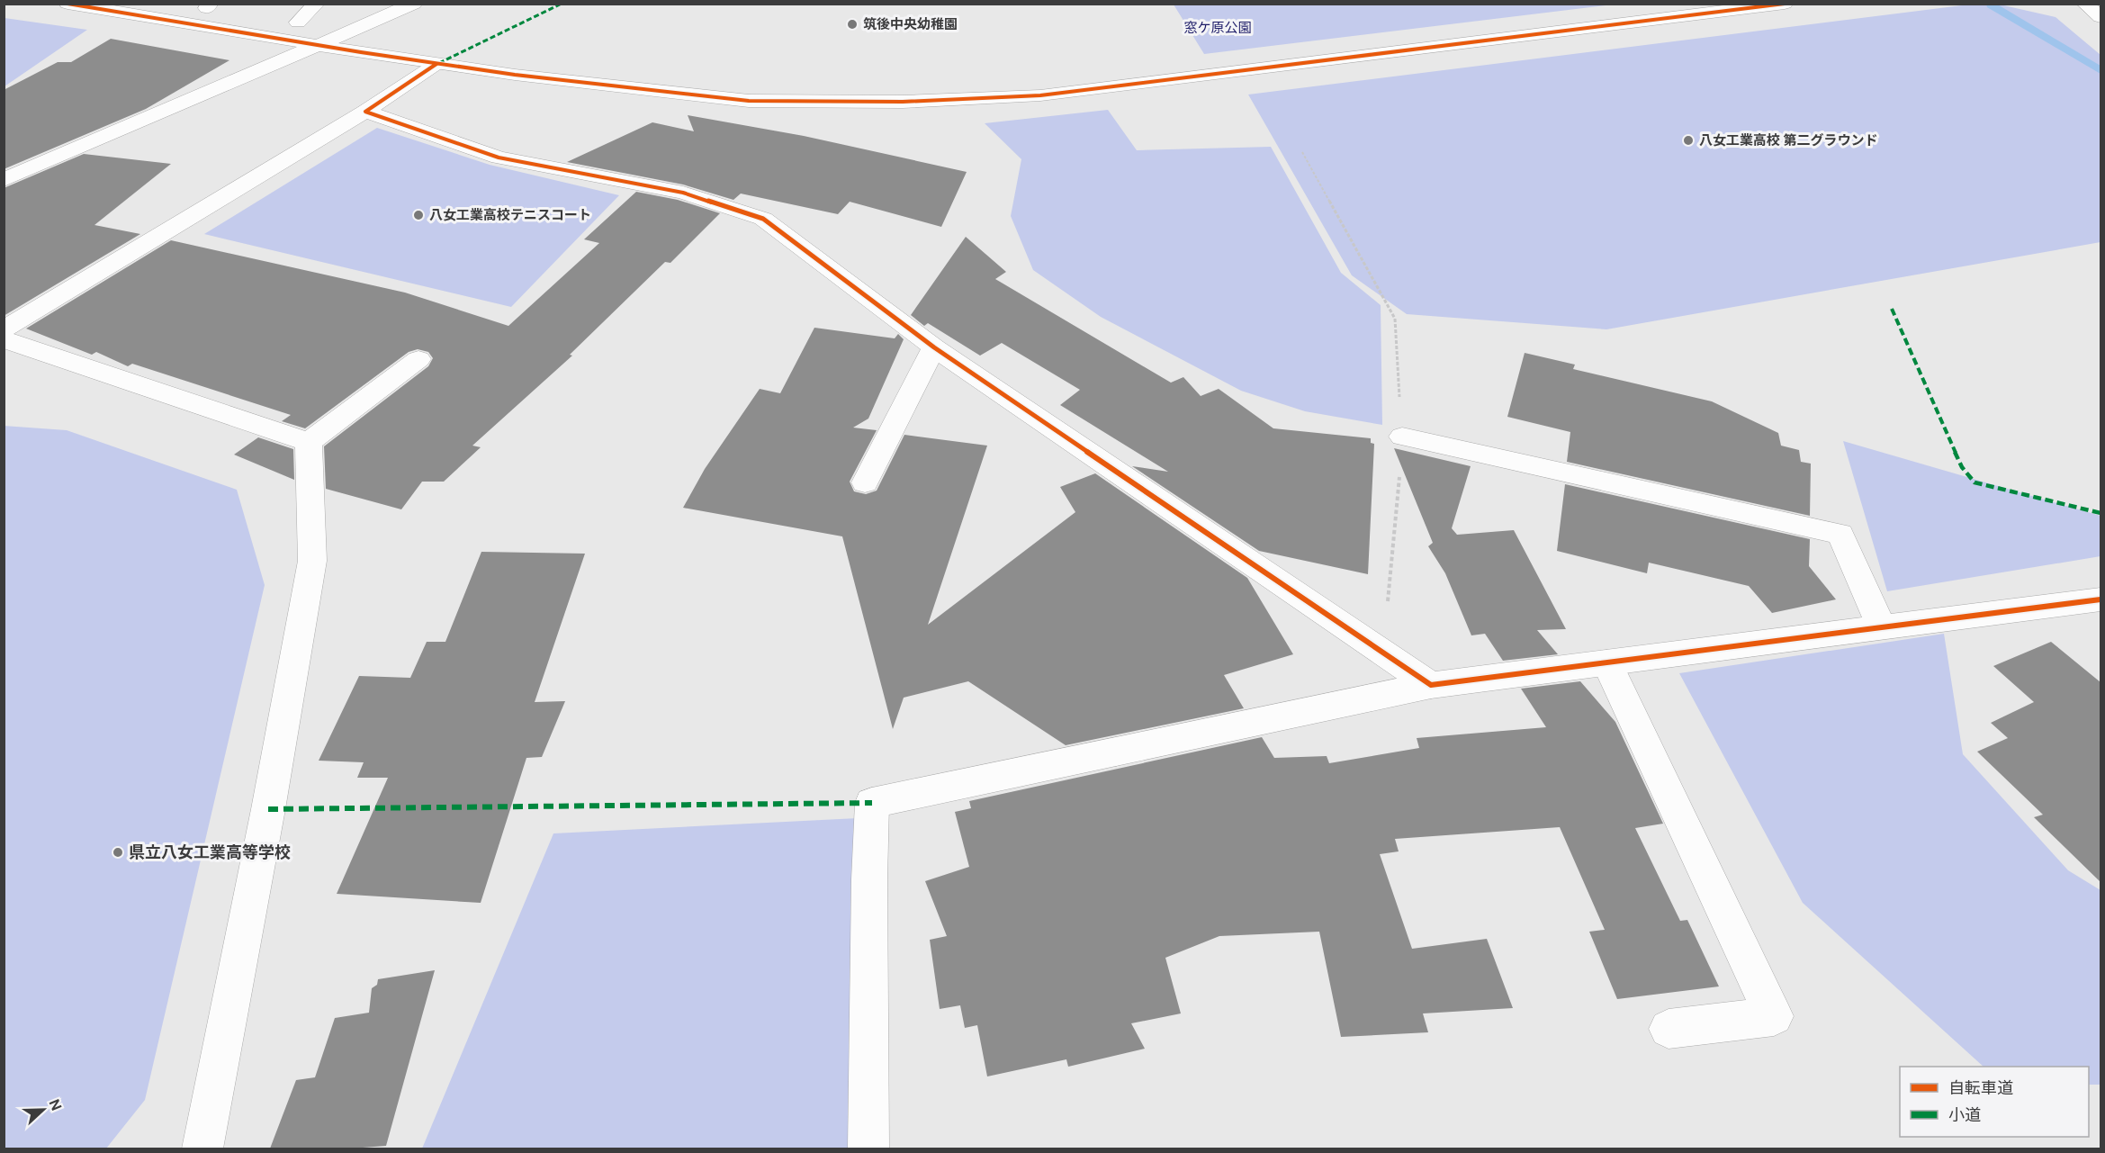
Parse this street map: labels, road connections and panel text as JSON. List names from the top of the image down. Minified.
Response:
{"parks":["窓ケ原公園"],"places":["筑後中央幼稚園","八女工業高校 第二グラウンド","八女工業高校テニスコート","県立八女工業高等学校"],"legend":["自転車道","小道"],"north":"right"}
